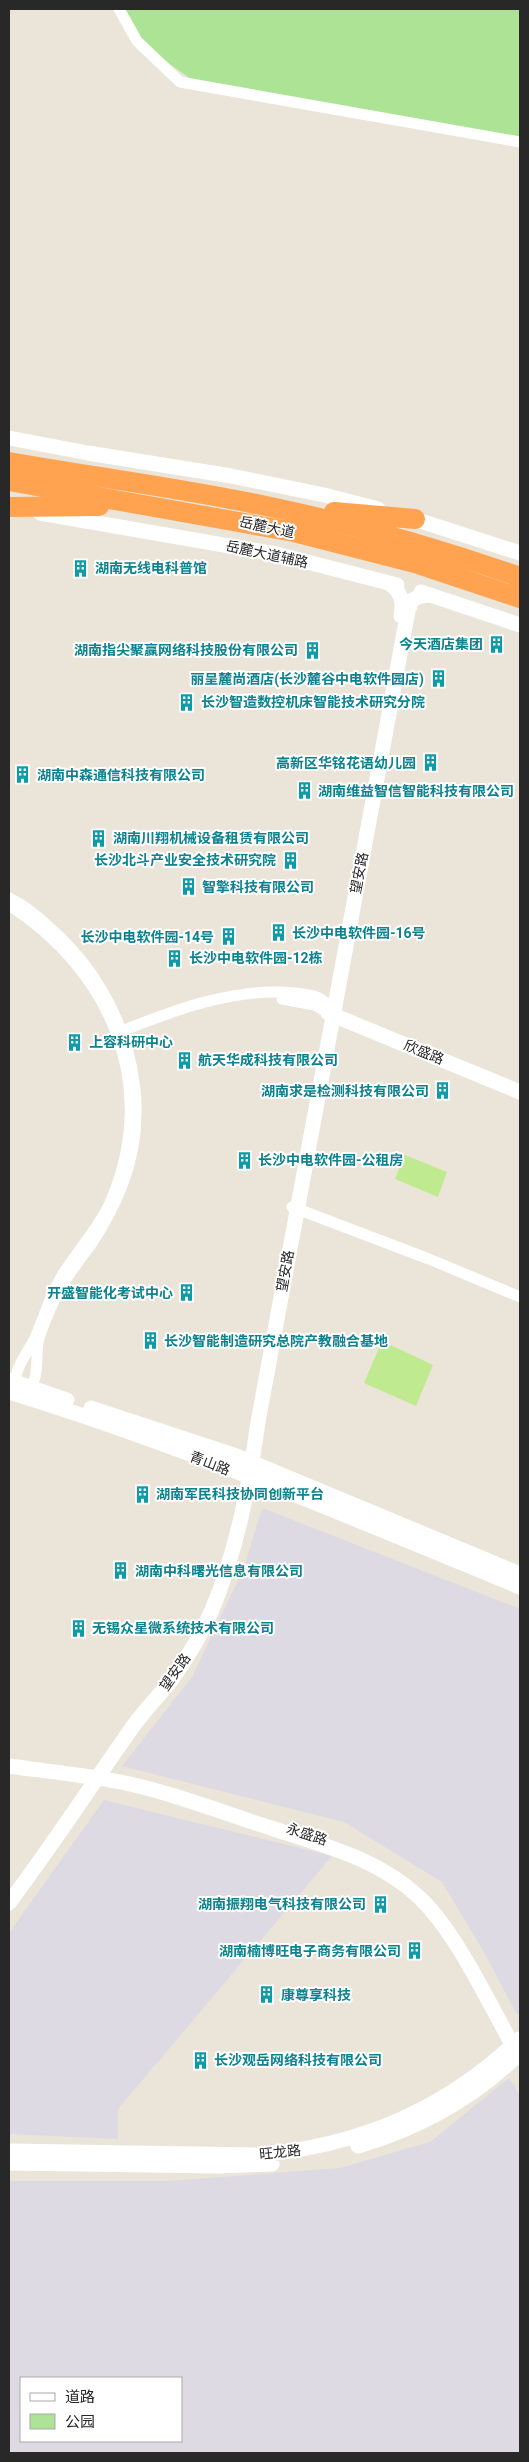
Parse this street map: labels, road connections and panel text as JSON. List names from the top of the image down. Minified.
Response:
{"streets":{"highway":["岳麓大道"],"street":["岳麓大道辅路","望安路","欣盛路","青山路","永盛路","旺龙路"]},"crossings":[["岳麓大道辅路","望安路"],["望安路","欣盛路"],["望安路","青山路"],["望安路","永盛路"],["永盛路","旺龙路"]],"places":{"building":["湖南无线电科普馆","今天酒店集团","湖南指尖聚赢网络科技股份有限公司","丽呈麓尚酒店(长沙麓谷中电软件园店)","长沙智造数控机床智能技术研究分院","高新区华铭花语幼儿园","湖南中森通信科技有限公司","湖南维益智信智能科技有限公司","湖南川翔机械设备租赁有限公司","长沙北斗产业安全技术研究院","智擎科技有限公司","长沙中电软件园-16号","长沙中电软件园-14号","长沙中电软件园-12栋","上容科研中心","航天华成科技有限公司","湖南求是检测科技有限公司","长沙中电软件园-公租房","开盛智能化考试中心","长沙智能制造研究总院产教融合基地","湖南军民科技协同创新平台","湖南中科曙光信息有限公司","无锡众星微系统技术有限公司","湖南振翔电气科技有限公司","湖南楠博旺电子商务有限公司","康尊享科技","长沙观岳网络科技有限公司"]},"legend":["道路","公园"]}
